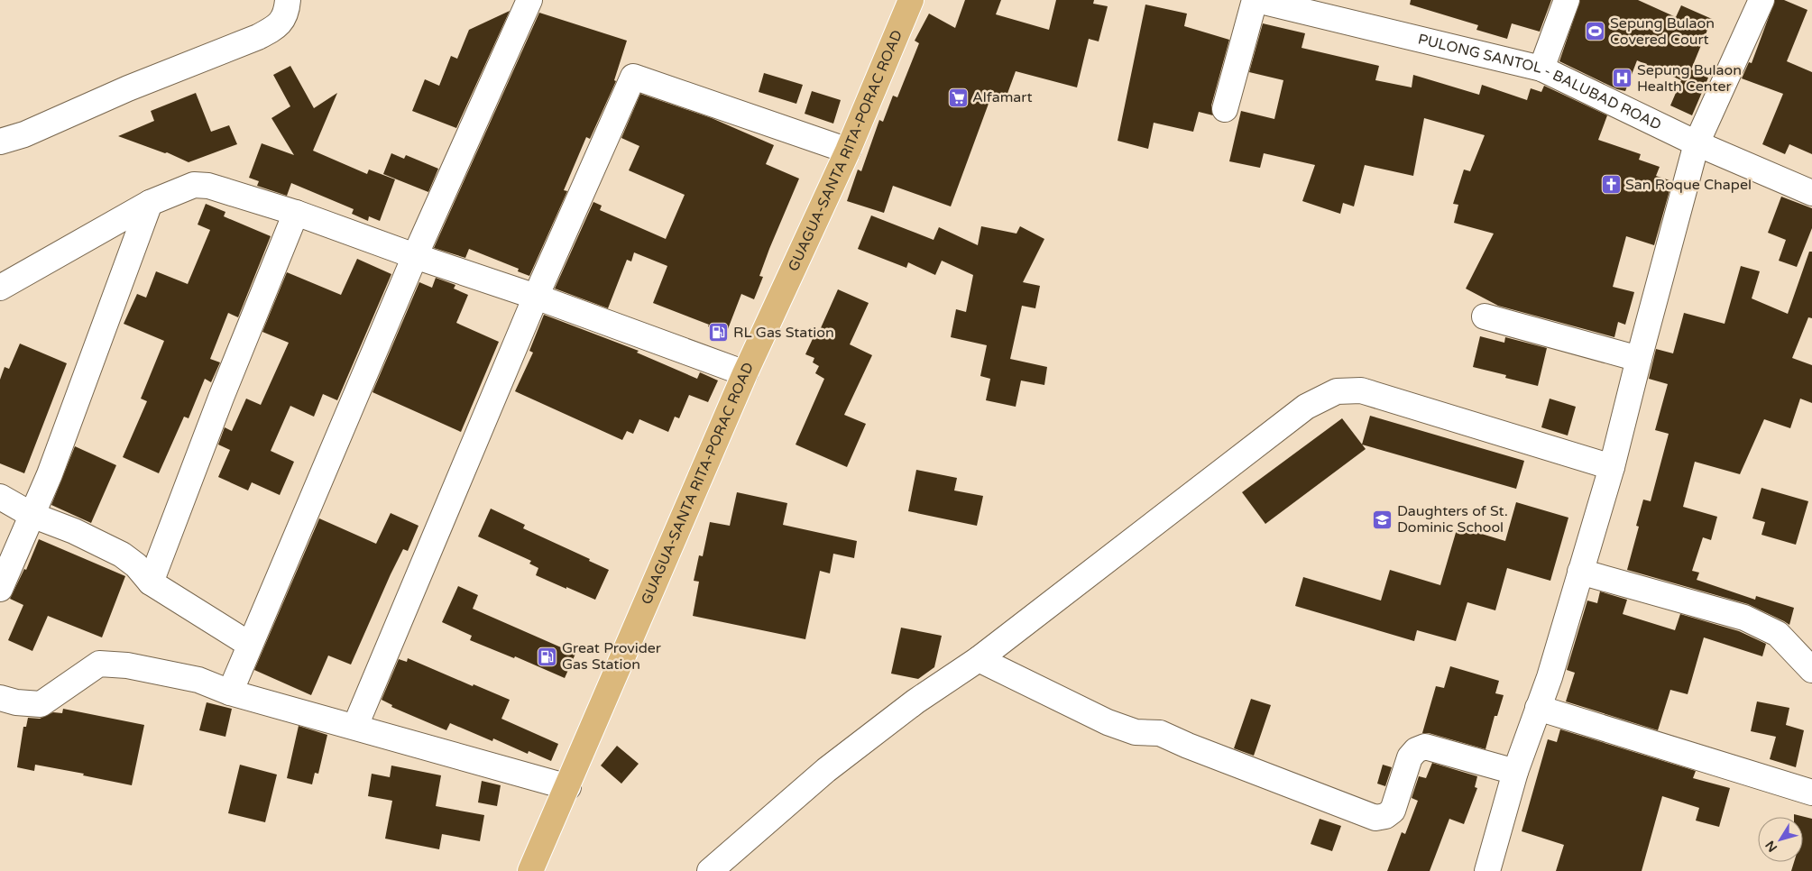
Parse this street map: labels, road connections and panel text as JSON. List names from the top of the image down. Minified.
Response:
{"streets":{"main road":["GUAGUA-SANTA RITA-PORAC ROAD"],"street":["PULONG SANTOL - BALUBAD ROAD"]},"places":{"sports":["Sepung Bulaon Covered Court"],"hospital":["Sepung Bulaon Health Center"],"supermarket":["Alfamart"],"church":["San Roque Chapel"],"fuel station":["RL Gas Station","Great Provider Gas Station"],"school or university":["Daughters of St. Dominic School"]},"north":"bottom left"}
